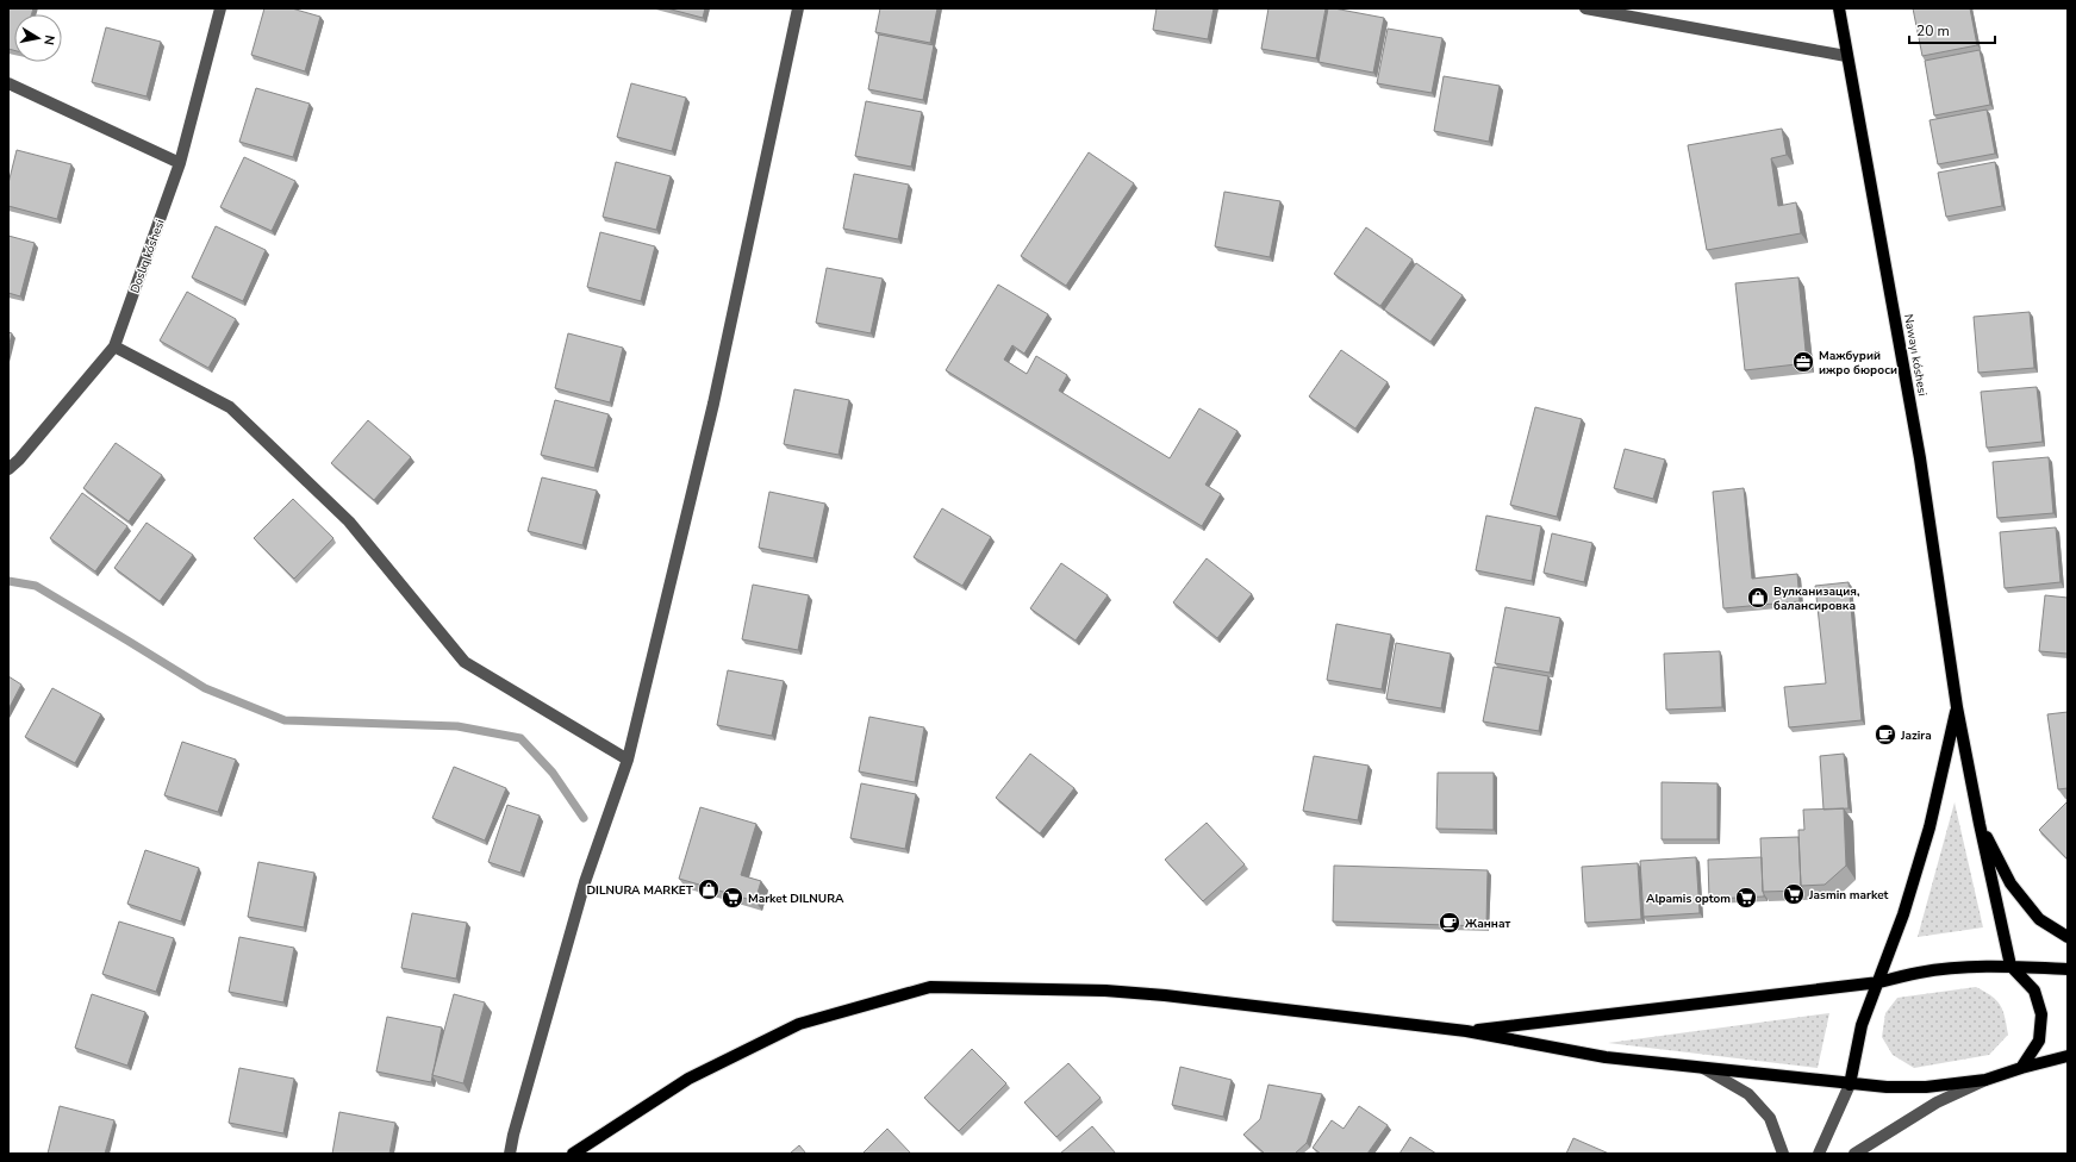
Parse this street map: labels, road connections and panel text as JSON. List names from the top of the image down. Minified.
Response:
{"streets":{"main road":["Nawayı kóshesi"],"street":["Doslıq kóshesi"]},"places":{"office":["Мажбурий ижро бюроси"],"shop":["Вулканизация, балансировка","DILNURA MARKET"],"cafe":["Jazira","Жаннат"],"supermarket":["Jasmin market","Market DILNURA","Alpamis optom"]},"scale_bar":"20 m","north":"right"}
